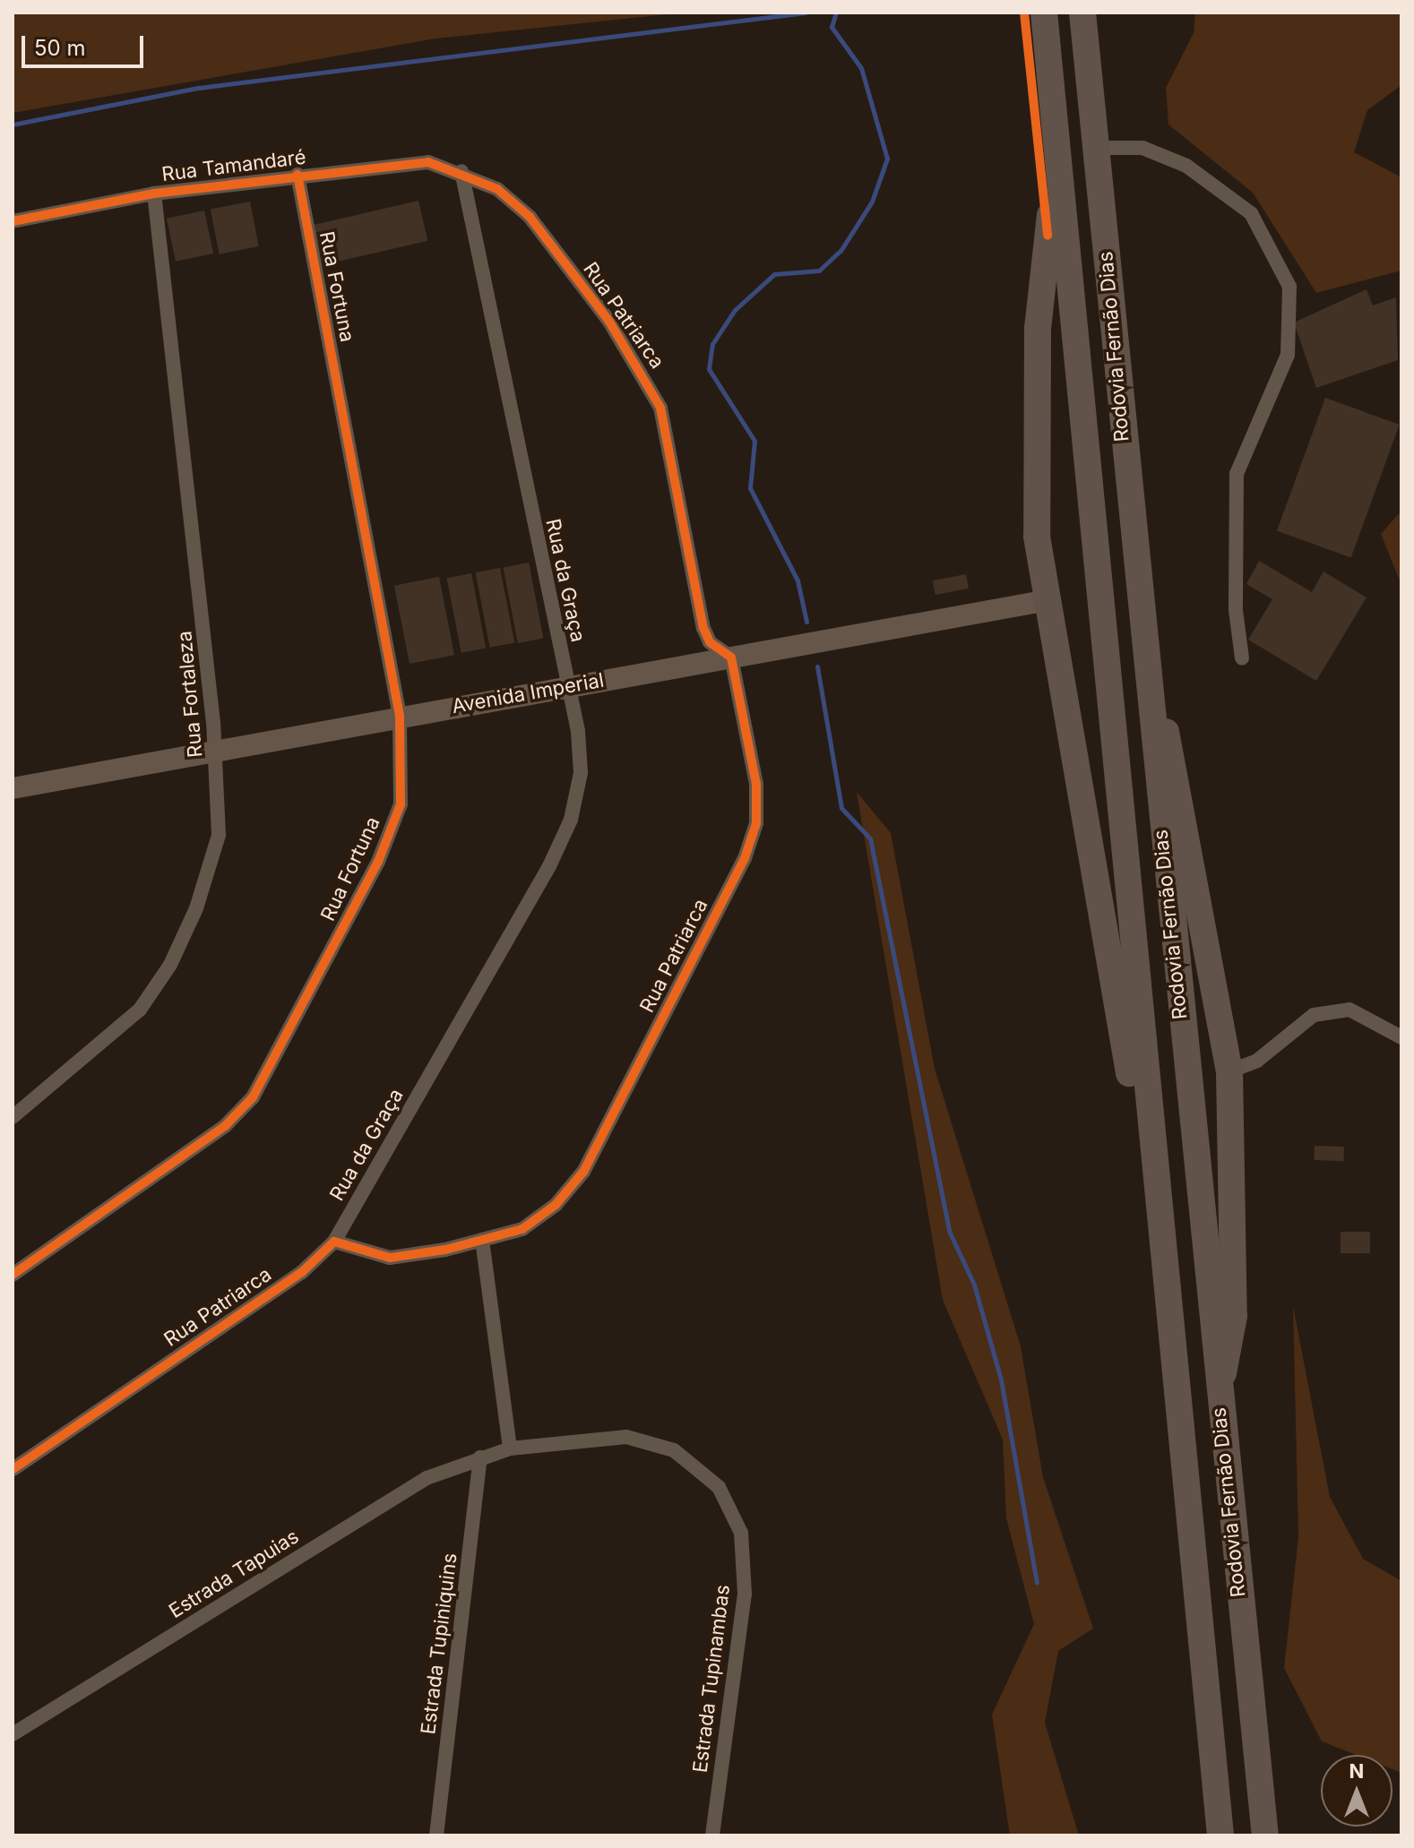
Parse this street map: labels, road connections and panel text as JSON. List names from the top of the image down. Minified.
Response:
{"streets":{"highway":["Rodovia Fernão Dias"],"main road":["Avenida Imperial"],"street":["Rua Tamandaré","Rua Fortuna","Rua Patriarca","Rua da Graça","Rua Fortaleza","Estrada Tapuias","Estrada Tupiniquins","Estrada Tupinambas"]},"crossings":[["Rua Tamandaré","Rua Fortuna"],["Rua Tamandaré","Rua Patriarca"],["Rua Tamandaré","Rua da Graça"],["Rua Tamandaré","Rua Fortaleza"],["Rua Fortuna","Avenida Imperial"],["Rua Patriarca","Rua da Graça"],["Rua Patriarca","Avenida Imperial"],["Rua da Graça","Avenida Imperial"],["Avenida Imperial","Rua Fortaleza"],["Estrada Tapuias","Estrada Tupiniquins"],["Estrada Tapuias","Estrada Tupinambas"],["Estrada Tupiniquins","Estrada Tupinambas"]],"scale_bar":"50 m","north":"top"}
